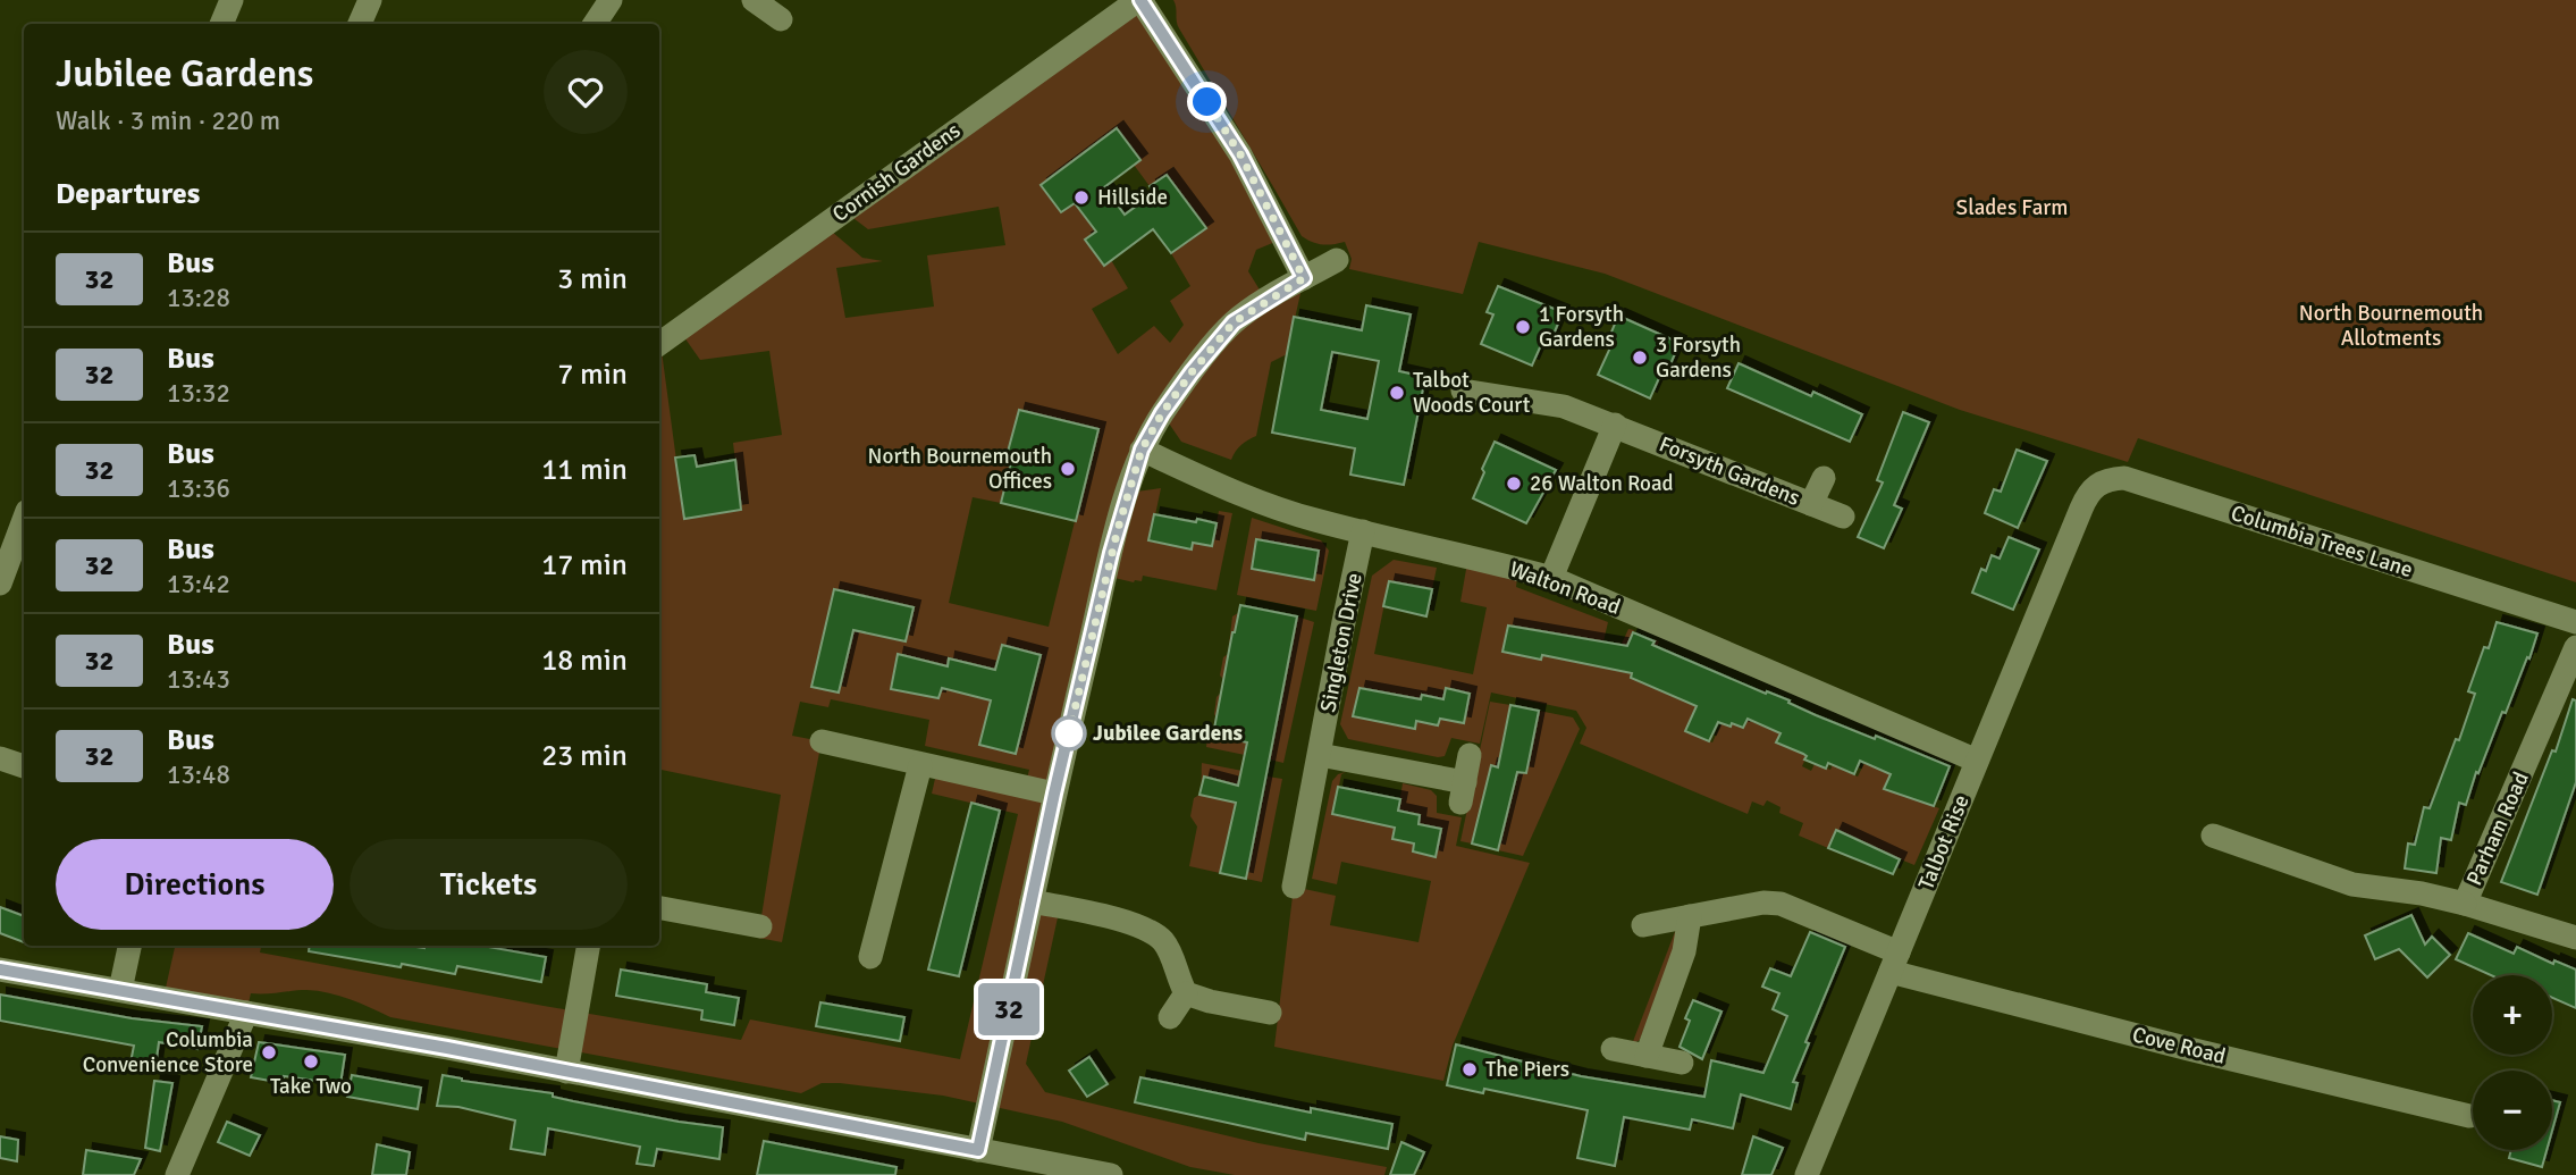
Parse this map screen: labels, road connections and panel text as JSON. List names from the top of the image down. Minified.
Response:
{"streets":{"street":["Cornish Gardens","Forsyth Gardens","Columbia Trees Lane","Walton Road","Singleton Drive","Parham Road","Talbot Rise","Cove Road"]},"crossings":[["Columbia Trees Lane","Talbot Rise"],["Walton Road","Singleton Drive"],["Walton Road","Talbot Rise"],["Talbot Rise","Cove Road"]],"parks":["Slades Farm","North Bournemouth Allotments"],"places":["Hillside","1 Forsyth Gardens","3 Forsyth Gardens","Talbot Woods Court","North Bournemouth Offices","26 Walton Road","Jubilee Gardens","Columbia Convenience Store","Take Two","The Piers"],"lines":["bus line 32"],"page":{"on_map":"32","heading":[["Jubilee Gardens","Walk · 3 min · 220 m"],"Departures"],"list":[{"mark":"32","name":"Bus","note":"13:28","value":"3 min"},{"mark":"32","name":"Bus","note":"13:32","value":"7 min"},{"mark":"32","name":"Bus","note":"13:36","value":"11 min"},{"mark":"32","name":"Bus","note":"13:42","value":"17 min"},{"mark":"32","name":"Bus","note":"13:43","value":"18 min"},{"mark":"32","name":"Bus","note":"13:48","value":"23 min"}],"buttons":["Directions","Tickets"],"map_buttons":["+","−"]}}
